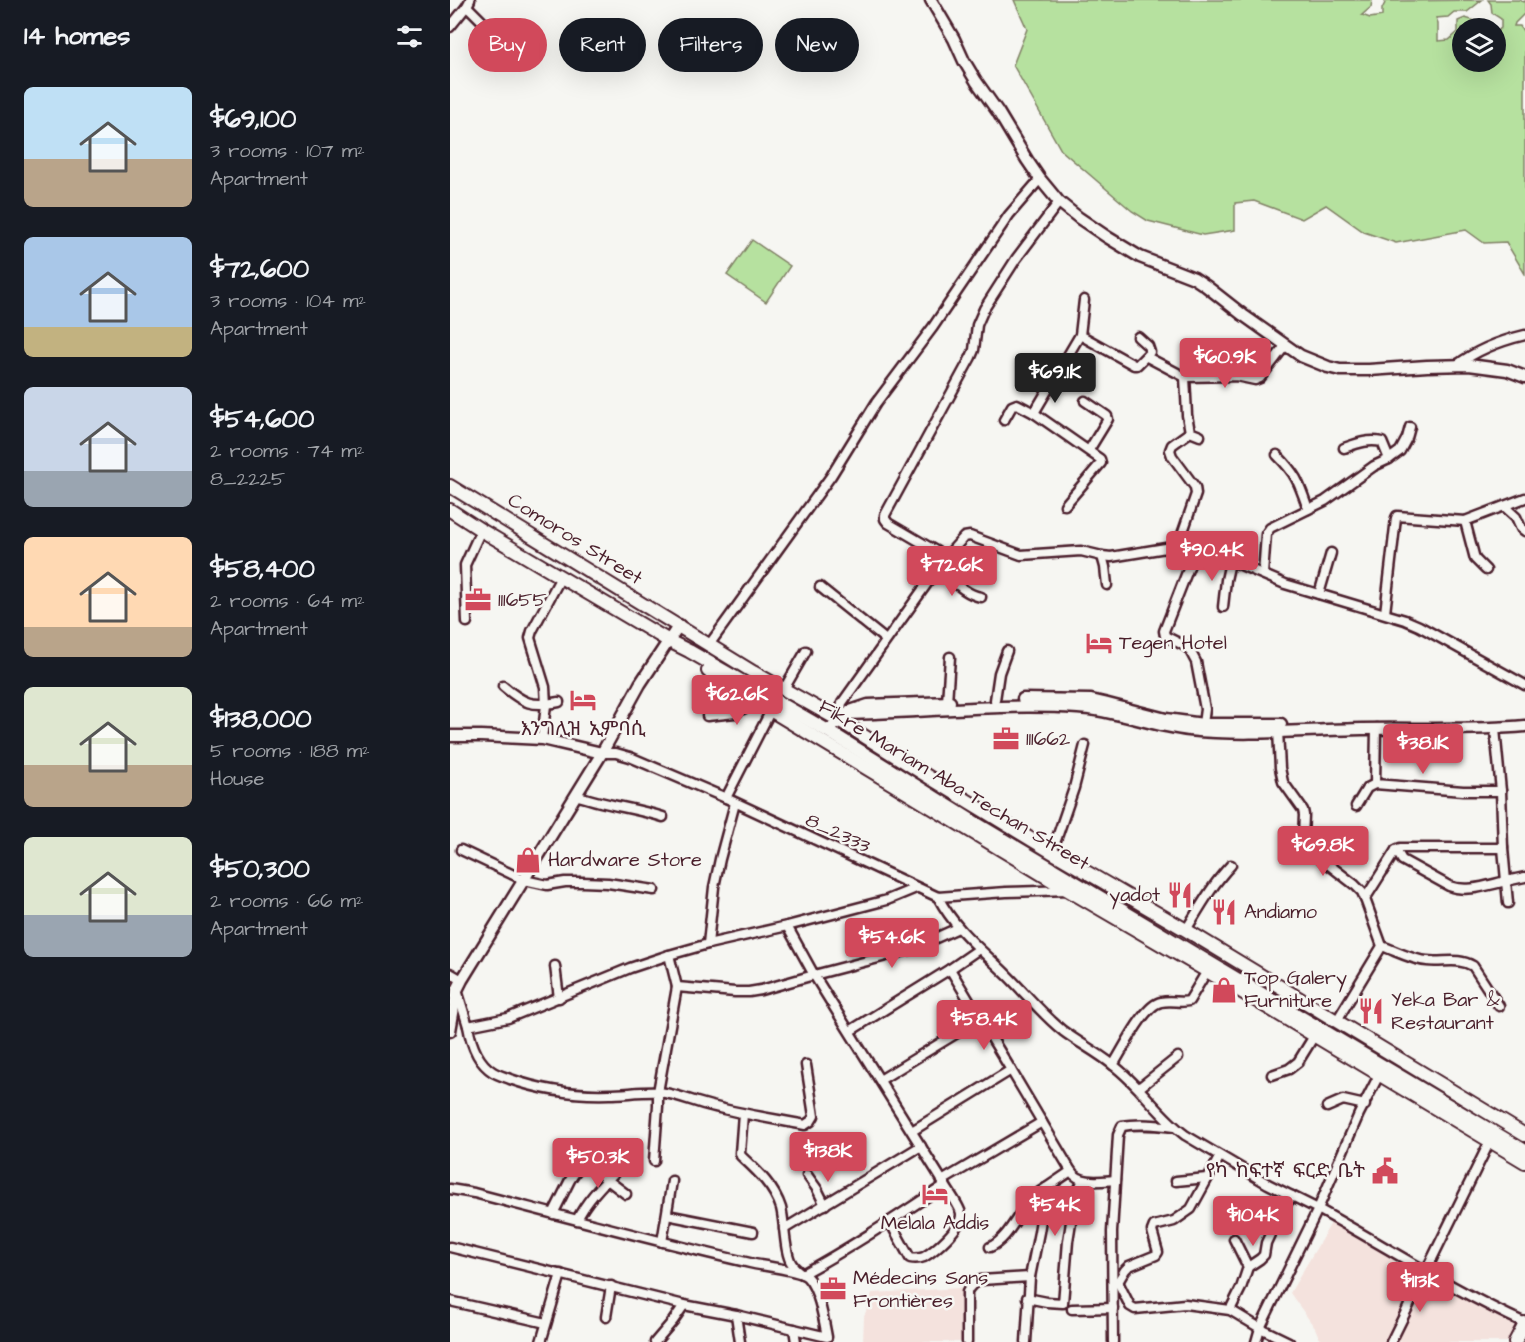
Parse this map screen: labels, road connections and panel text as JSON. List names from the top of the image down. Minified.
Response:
{"streets":{"main road":["Comoros Street","Fikre Mariam Aba Techan Street"],"street":["8_2333"]},"crossings":[["Comoros Street","Fikre Mariam Aba Techan Street"]],"places":{"office":["111655","111662","Médecins Sans Frontières"],"hotel":["Tegen Hotel","እንግሊዝ ኢምባሲ","Melala Addis"],"shop":["Hardware Store","Top Galery Furniture"],"restaurant":["yadot","Andiamo","Yeka Bar & Restaurant"],"public building":["የካ ከፍተኛ ፍርድ ቤት"]},"page":{"heading":"14 homes","chip":["Buy","Rent","Filters","New"],"list":[{"name":"$69,100","note":"3 rooms · 107 m² · Apartment"},{"name":"$72,600","note":"3 rooms · 104 m² · Apartment"},{"name":"$54,600","note":"2 rooms · 74 m² · 8_2225"},{"name":"$58,400","note":"2 rooms · 64 m² · Apartment"},{"name":"$138,000","note":"5 rooms · 188 m² · House"},{"name":"$50,300","note":"2 rooms · 66 m² · Apartment"}],"price":["$60.9K","$69.1K","$90.4K","$72.6K","$62.6K","$38.1K","$69.8K","$54.6K","$58.4K","$138K","$50.3K","$54K","$104K","$113K"]}}
